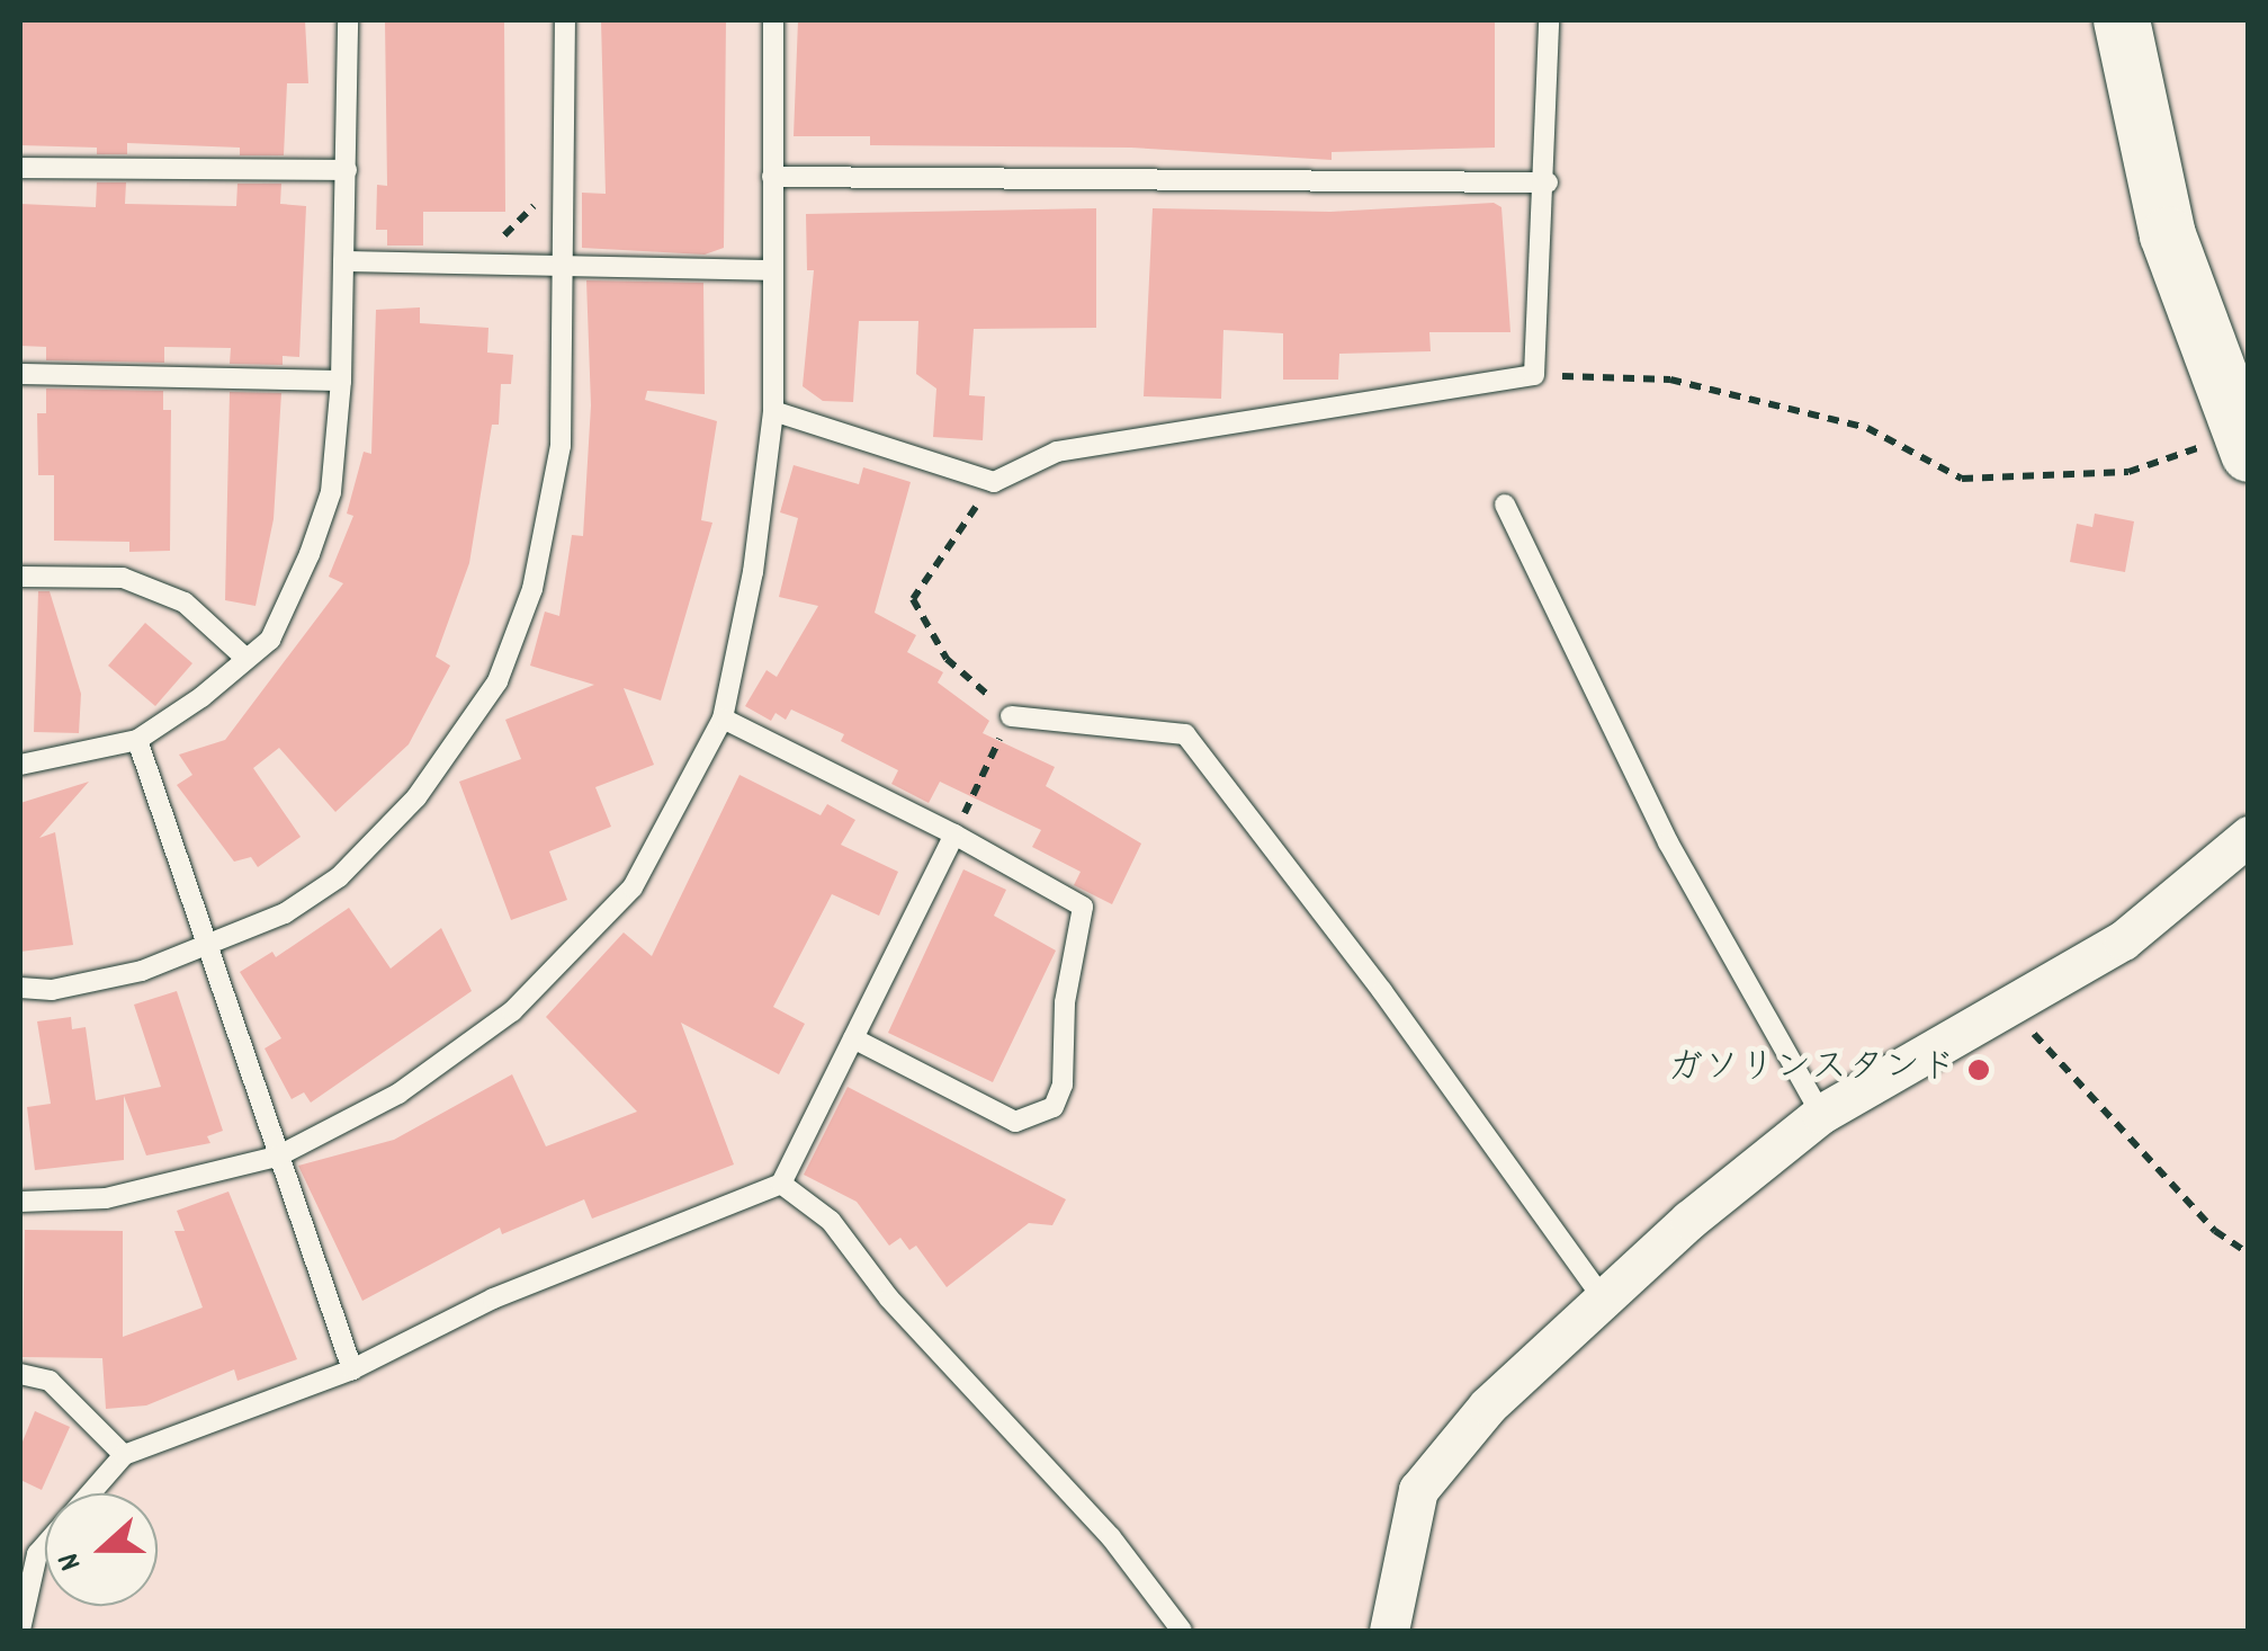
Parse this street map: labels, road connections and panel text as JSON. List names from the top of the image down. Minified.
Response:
{"places":["ガソリンスタンド"],"north":"left"}
